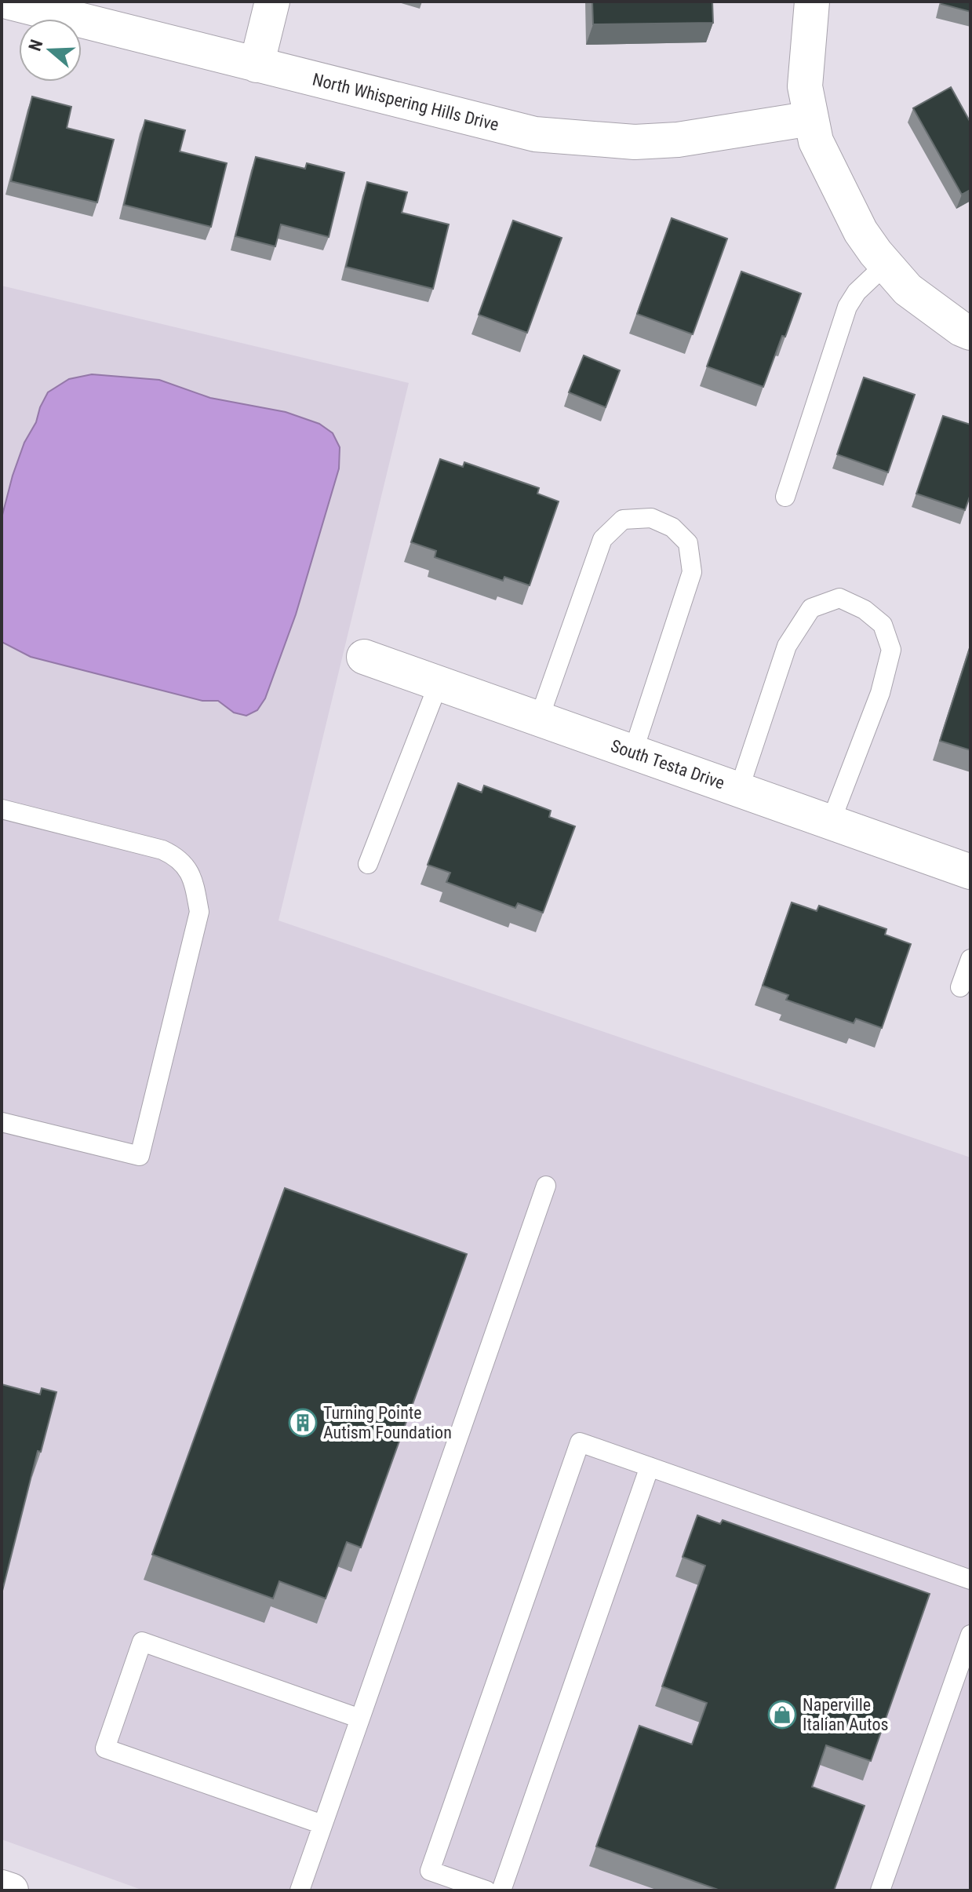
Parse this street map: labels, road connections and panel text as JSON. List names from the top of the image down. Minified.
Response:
{"streets":{"street":["North Whispering Hills Drive","South Testa Drive"]},"places":{"building":["Turning Pointe Autism Foundation"],"shop":["Naperville Italian Autos"]},"north":"left"}
